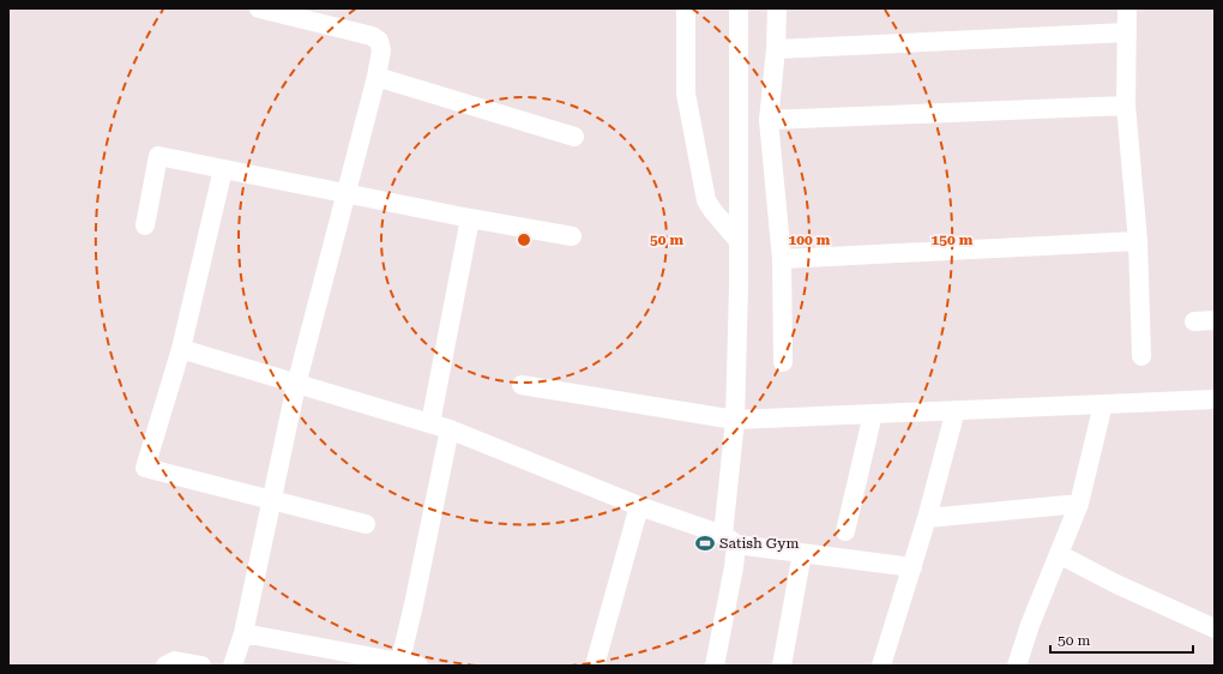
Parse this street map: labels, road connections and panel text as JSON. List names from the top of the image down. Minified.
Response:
{"places":{"sports":["Satish Gym"]},"scale_bar":"50 m","rings":["50 m","100 m","150 m"]}
